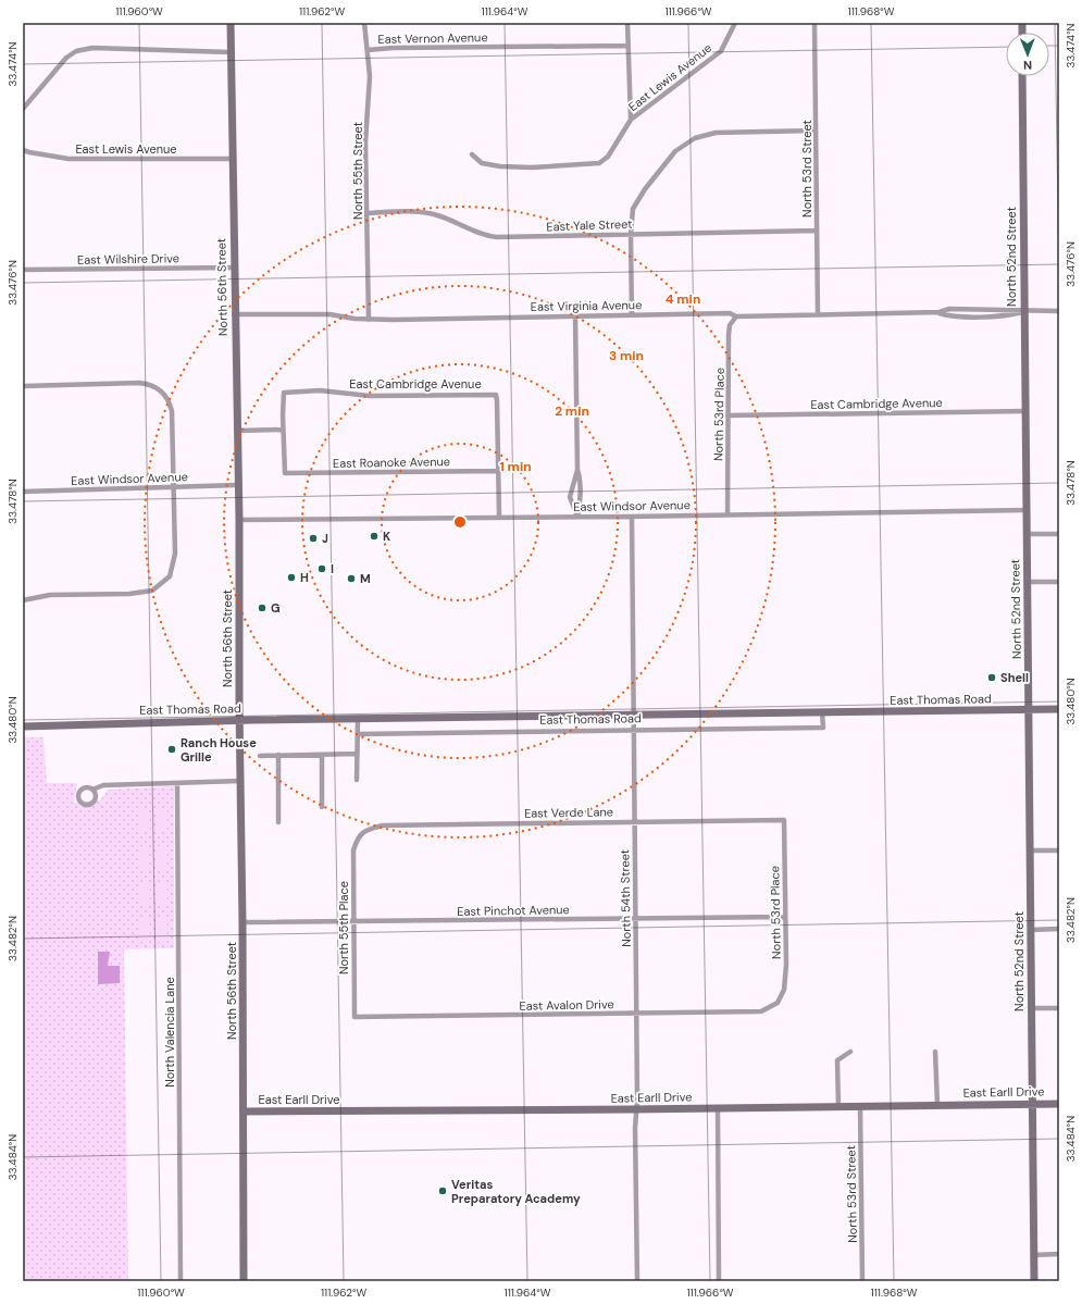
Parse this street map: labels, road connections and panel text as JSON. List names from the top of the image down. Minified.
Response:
{"streets":{"main road":["North 52nd Street","North 56th Street","East Thomas Road","East Earll Drive"],"street":["East Vernon Avenue","East Lewis Avenue","North 53rd Street","North 55th Street","East Yale Street","East Wilshire Drive","East Virginia Avenue","East Cambridge Avenue","North 53rd Place","East Roanoke Avenue","East Windsor Avenue","East Verde Lane","North 54th Street","East Pinchot Avenue","North 55th Place","East Avalon Drive","North Valencia Lane"]},"crossings":[["East Vernon Avenue","North 55th Street"],["East Lewis Avenue","North 56th Street"],["North 53rd Street","East Yale Street"],["North 53rd Street","East Virginia Avenue"],["North 53rd Street","East Earll Drive"],["North 55th Street","East Yale Street"],["North 55th Street","East Virginia Avenue"],["North 52nd Street","East Virginia Avenue"],["North 52nd Street","East Cambridge Avenue"],["North 52nd Street","East Windsor Avenue"],["North 52nd Street","East Thomas Road"],["North 52nd Street","East Earll Drive"],["East Wilshire Drive","North 56th Street"],["North 56th Street","East Virginia Avenue"],["North 56th Street","East Windsor Avenue"],["North 56th Street","East Thomas Road"],["North 56th Street","East Pinchot Avenue"],["North 56th Street","East Earll Drive"],["East Virginia Avenue","North 53rd Place"],["East Cambridge Avenue","North 53rd Place"],["East Cambridge Avenue","East Roanoke Avenue"],["North 53rd Place","East Windsor Avenue"],["North 53rd Place","East Verde Lane"],["North 53rd Place","East Pinchot Avenue"],["North 53rd Place","East Avalon Drive"],["East Windsor Avenue","North 54th Street"],["East Thomas Road","North 54th Street"],["East Verde Lane","North 54th Street"],["East Verde Lane","North 55th Place"],["North 54th Street","East Pinchot Avenue"],["North 54th Street","East Avalon Drive"],["North 54th Street","East Earll Drive"],["East Pinchot Avenue","North 55th Place"],["North 55th Place","East Avalon Drive"]],"places":["K","J","I","H","M","G","Shell","Ranch House Grille","Veritas Preparatory Academy"],"north":"bottom","coordinates":["111.960°W","111.962°W","111.964°W","111.966°W","111.968°W","33.474°N","33.476°N","33.478°N","33.480°N","33.482°N","33.484°N"],"rings":["4 min","3 min","2 min","1 min"]}
